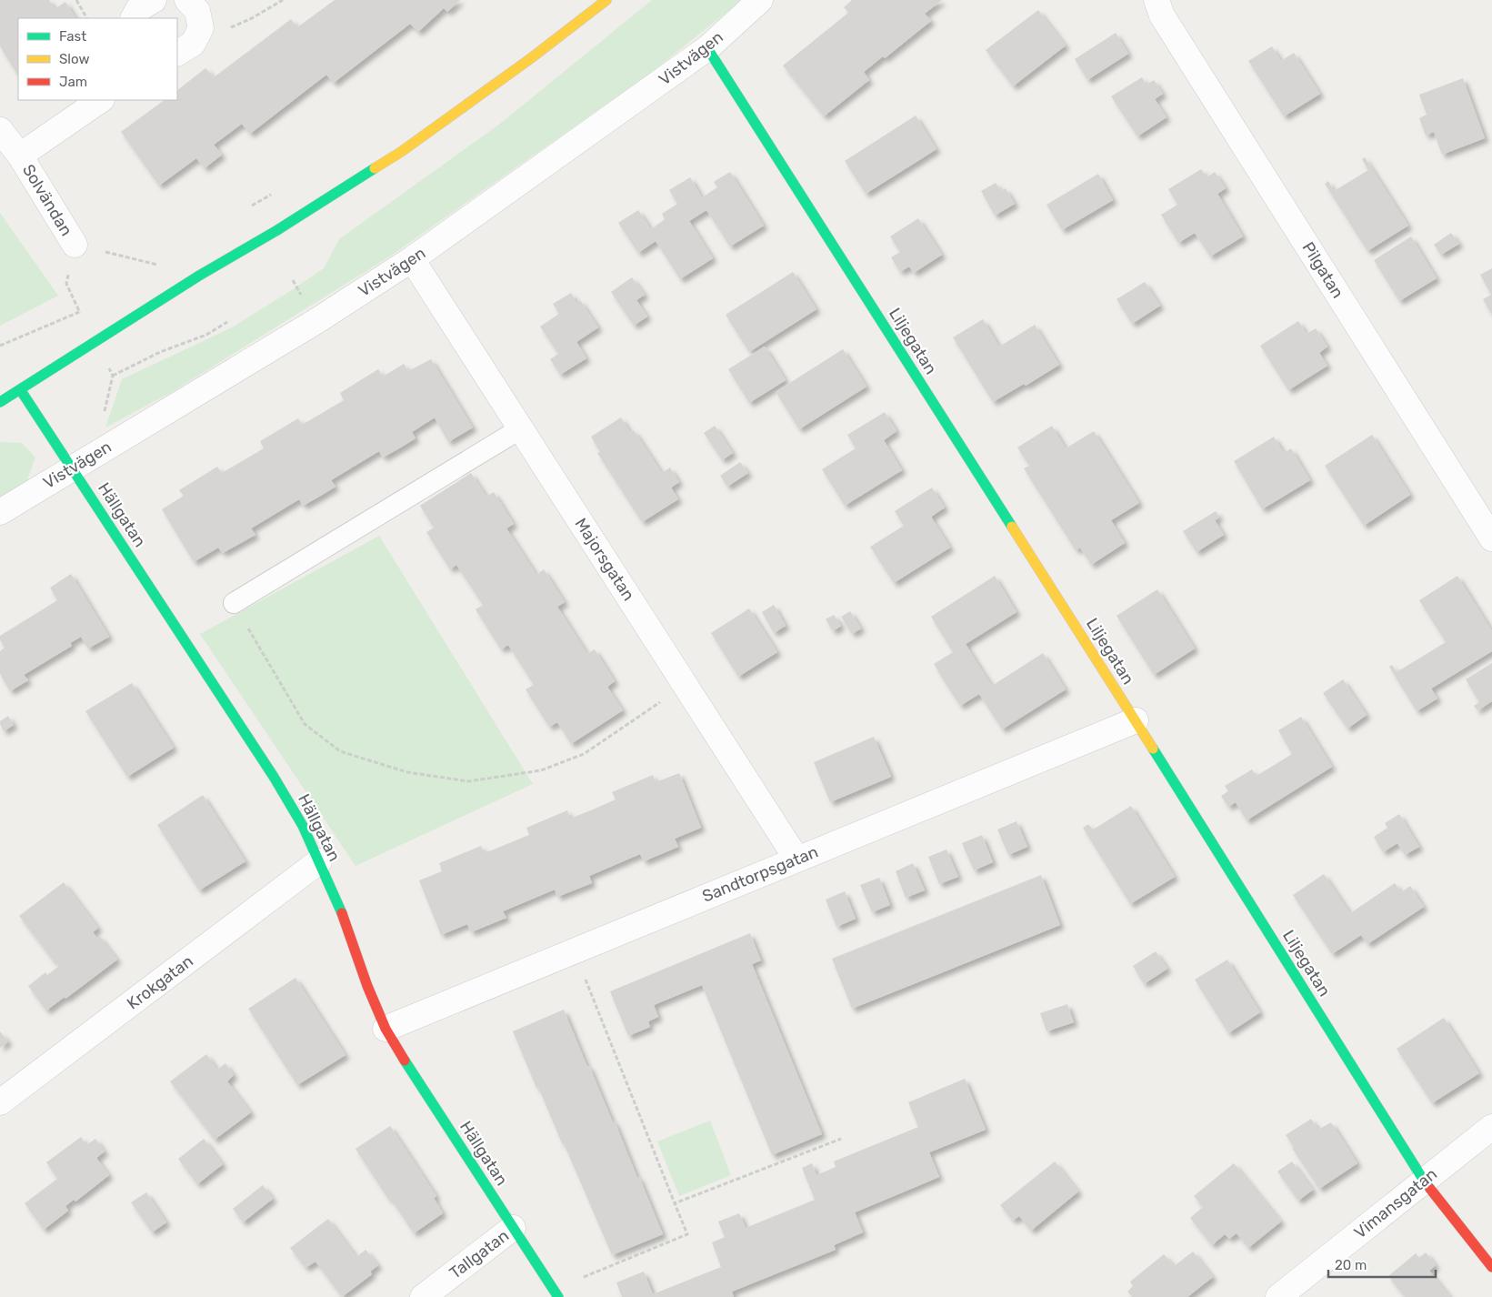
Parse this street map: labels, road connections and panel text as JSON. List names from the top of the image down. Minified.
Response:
{"streets":{"street":["Vistvägen","Solvändan","Pilgatan","Liljegatan","Hällgatan","Majorsgatan","Sandtorpsgatan","Krokgatan","Vimansgatan","Tallgatan"]},"crossings":[["Vistvägen","Liljegatan"],["Vistvägen","Hällgatan"],["Vistvägen","Majorsgatan"],["Liljegatan","Sandtorpsgatan"],["Liljegatan","Vimansgatan"],["Hällgatan","Sandtorpsgatan"],["Hällgatan","Krokgatan"],["Hällgatan","Tallgatan"],["Majorsgatan","Sandtorpsgatan"]],"legend":["Fast","Slow","Jam"],"scale_bar":"20 m"}
